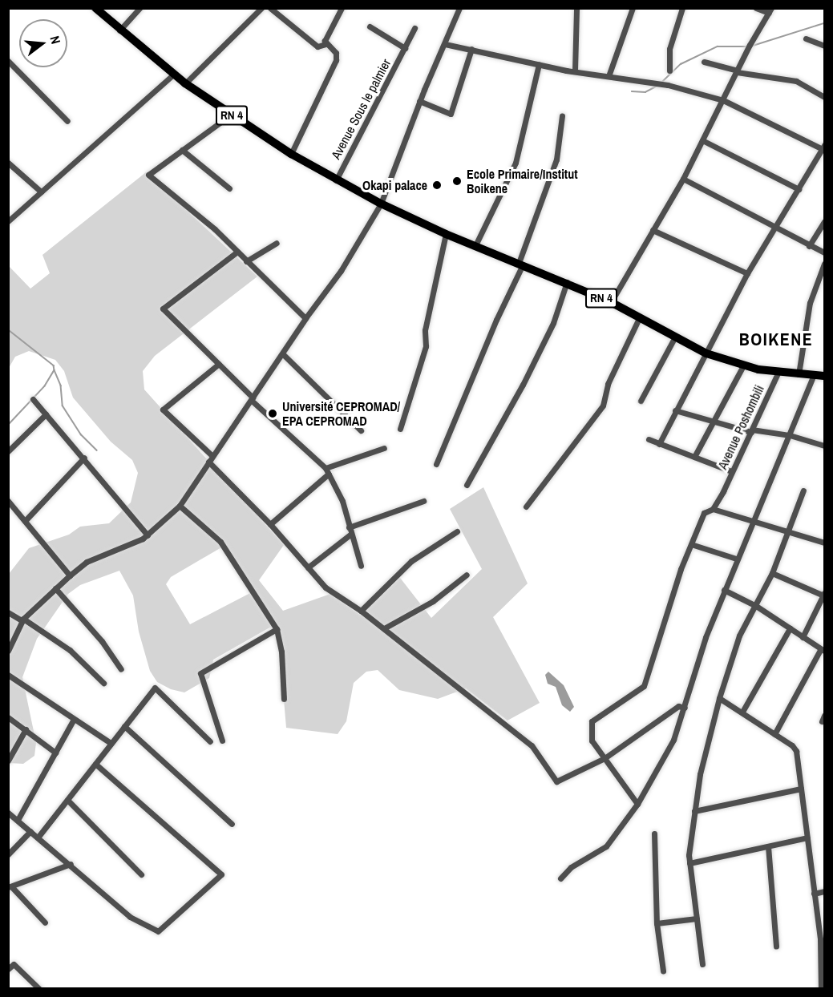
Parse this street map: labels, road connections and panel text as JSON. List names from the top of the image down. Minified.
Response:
{"streets":{"highway":["RN 4"],"street":["Avenue Sous le palmier","Avenue Poshombili"]},"crossings":[["Avenue Sous le palmier","RN 4"],["RN 4","Avenue Poshombili"]],"districts":["BOIKENE"],"places":["Ecole Primaire/Institut Boikene","Okapi palace","Université CEPROMAD/ EPA CEPROMAD"],"north":"right"}
